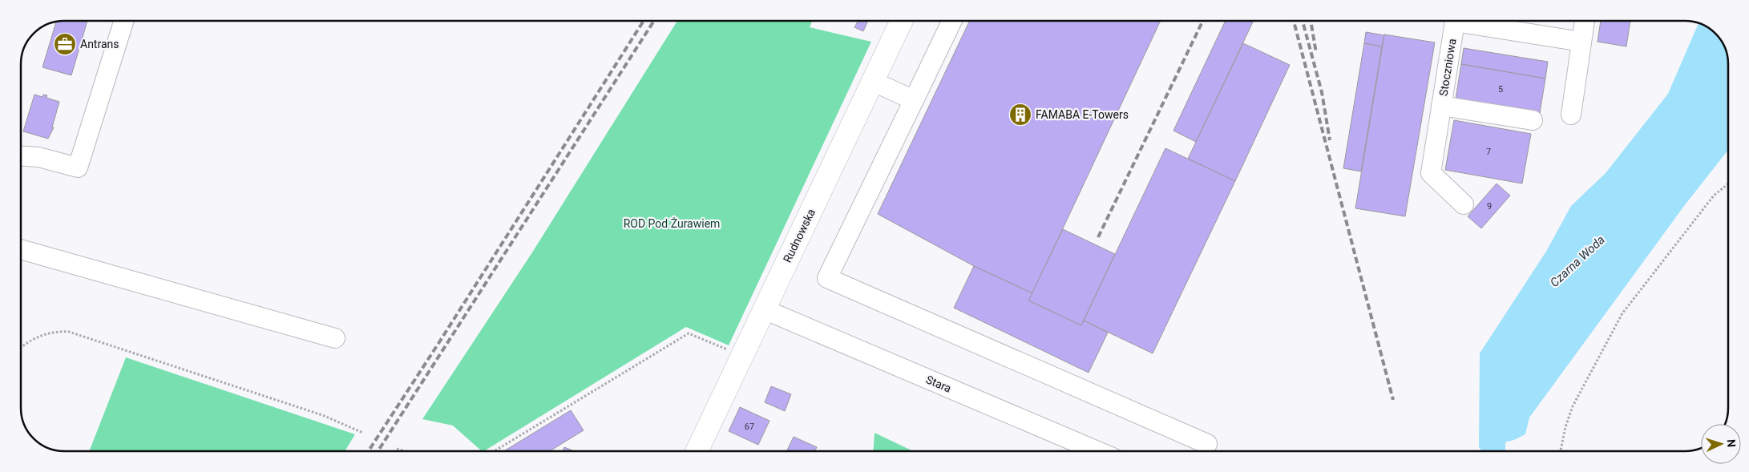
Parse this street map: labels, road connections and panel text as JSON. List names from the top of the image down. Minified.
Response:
{"streets":{"main road":["Rudnowska"],"street":["Stoczniowa","Stara"]},"crossings":[["Rudnowska","Stara"]],"water":["Czarna Woda"],"parks":["ROD Pod Żurawiem"],"places":{"office":["Antrans"],"building":["FAMABA E-Towers"]},"house_numbers":["5","7","9","67"],"north":"right"}
